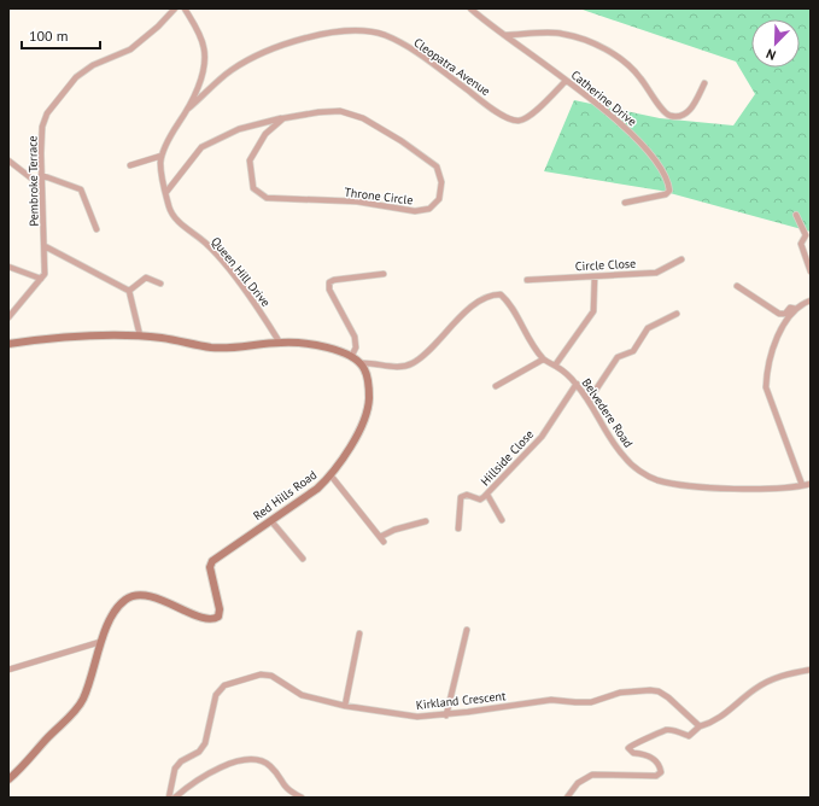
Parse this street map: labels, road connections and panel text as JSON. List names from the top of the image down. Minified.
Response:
{"streets":{"main road":["Red Hills Road"],"street":["Cleopatra Avenue","Catherine Drive","Pembroke Terrace","Throne Circle","Circle Close","Queen Hill Drive","Belvedere Road","Hillside Close","Kirkland Crescent"]},"crossings":[["Cleopatra Avenue","Catherine Drive"],["Cleopatra Avenue","Queen Hill Drive"],["Throne Circle","Queen Hill Drive"],["Belvedere Road","Hillside Close"],["Belvedere Road","Red Hills Road"]],"scale_bar":"100 m","north":"bottom left"}
